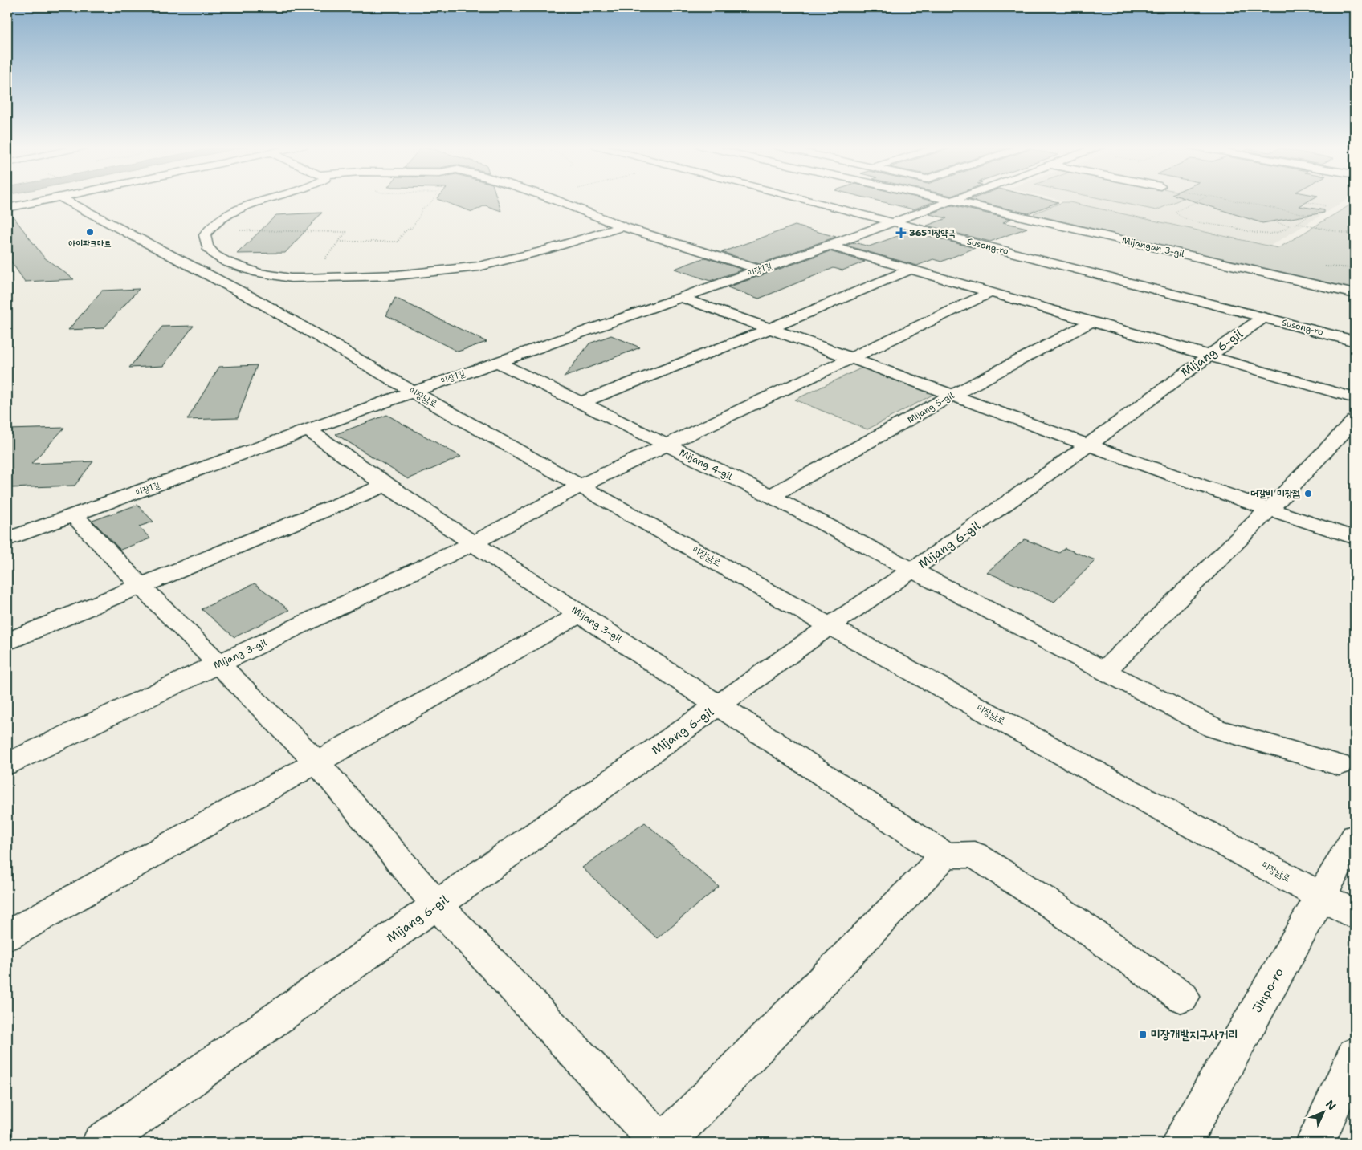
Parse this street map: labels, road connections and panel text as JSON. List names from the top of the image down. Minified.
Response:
{"streets":{"street":["Susong-ro","Mijangan 3-gil","미장1길","Mijang 6-gil","미장남로","Mijang 5-gil","Mijang 4-gil","Mijang 3-gil","Jinpo-ro"]},"crossings":[["Susong-ro","미장1길"],["Susong-ro","Mijang 6-gil"],["Mijangan 3-gil","미장1길"],["미장1길","미장남로"],["미장1길","Mijang 4-gil"],["미장1길","Mijang 3-gil"],["Mijang 6-gil","미장남로"],["Mijang 6-gil","Mijang 4-gil"],["Mijang 6-gil","Mijang 3-gil"],["미장남로","Jinpo-ro"],["Mijang 5-gil","Mijang 4-gil"]],"places":{"other":["아이파크마트","더갈비 미장점"],"health":["365미장약국"],"transit":["미장개발지구사거리"]},"north":"top right"}
